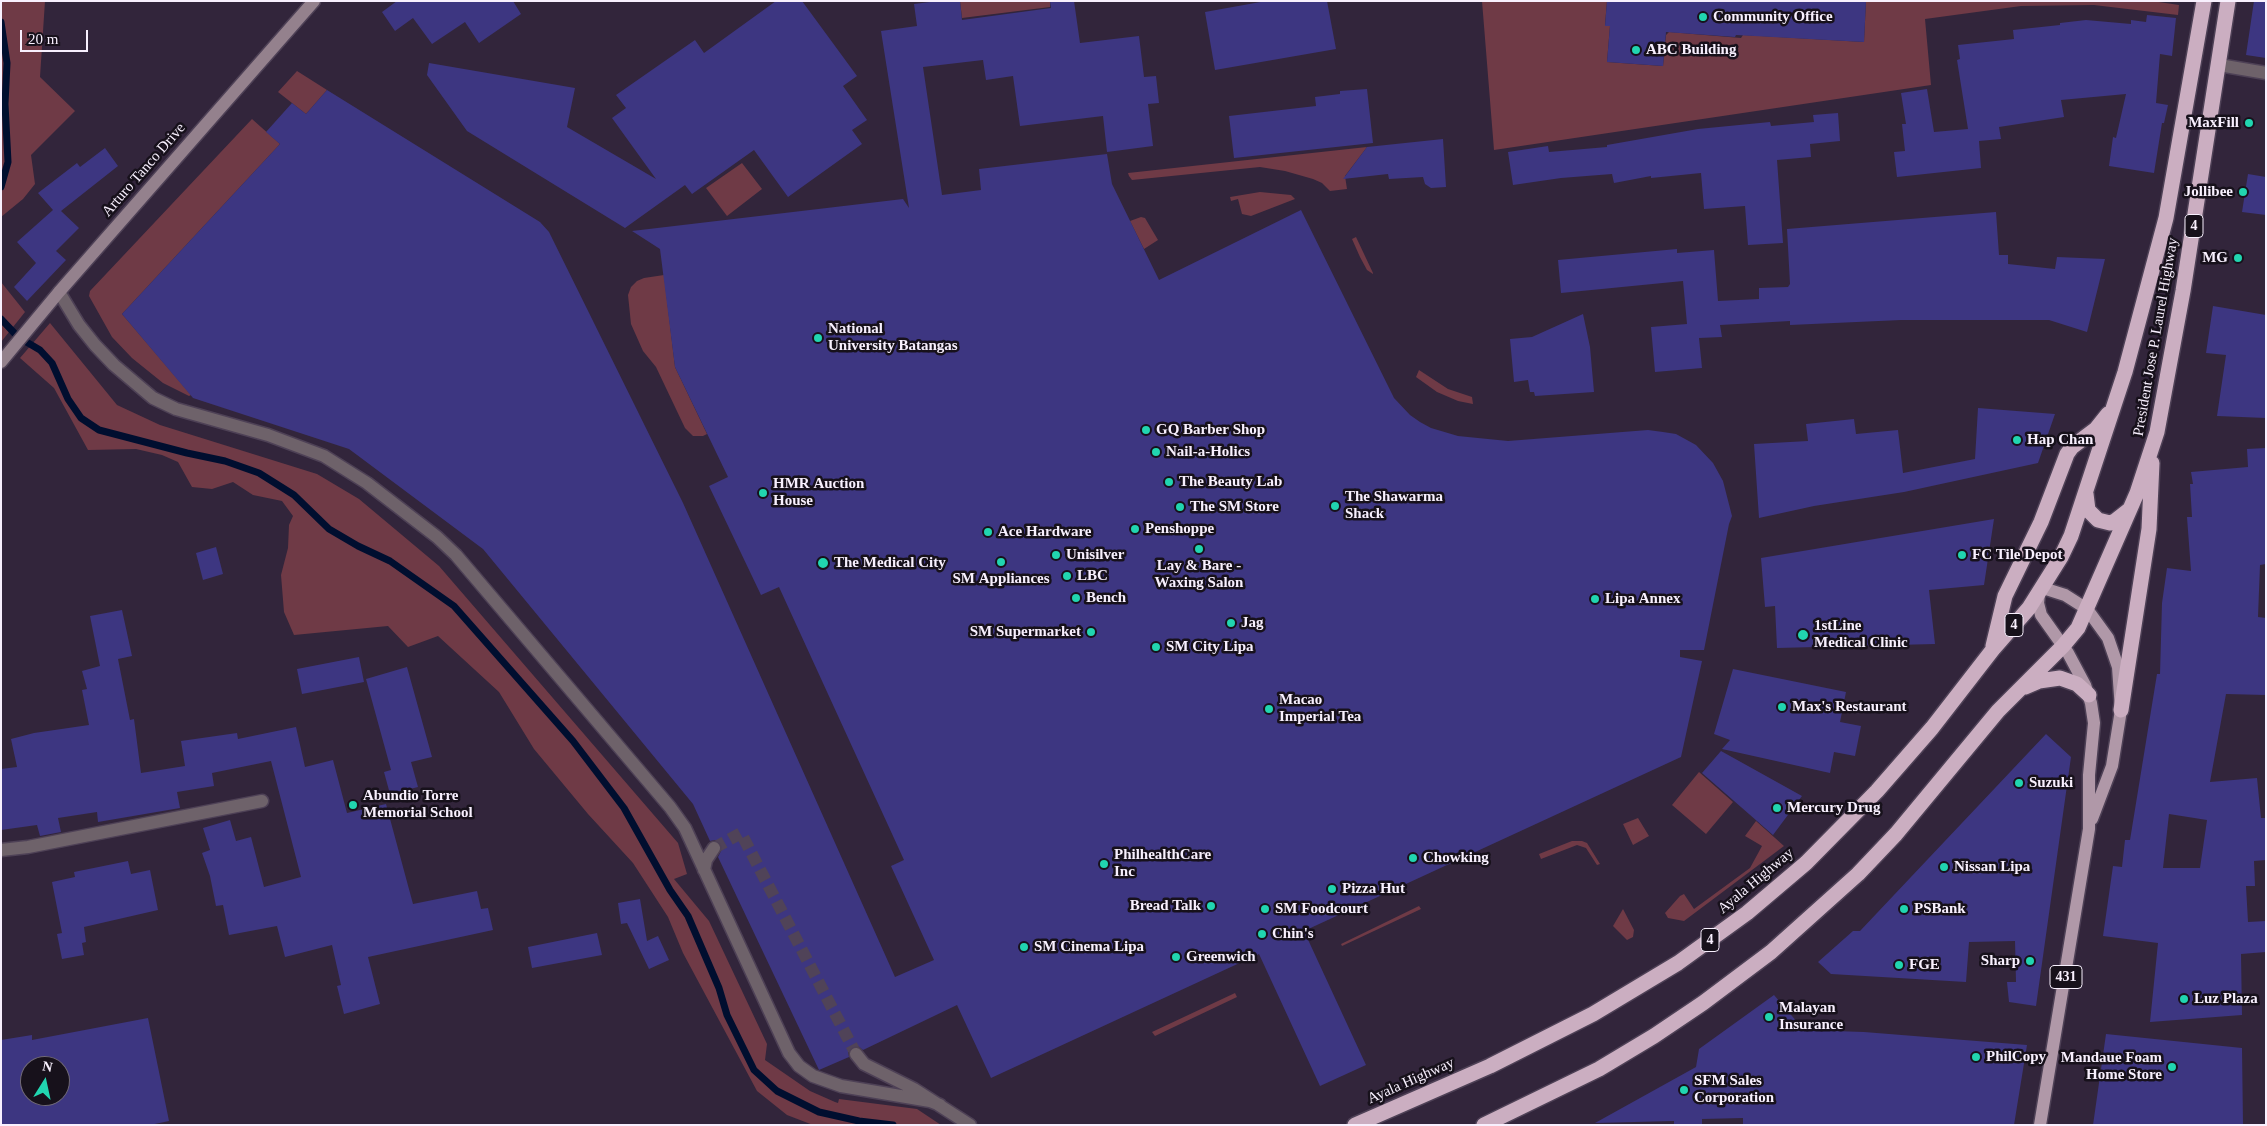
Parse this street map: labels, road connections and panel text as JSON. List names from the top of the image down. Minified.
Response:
{"streets":{"highway":["4","President Jose P. Laurel Highway","Ayala Highway"],"main road":["431"],"street":["Arturo Tanco Drive"]},"crossings":[["4","President Jose P. Laurel Highway"],["4","431"],["President Jose P. Laurel Highway","Ayala Highway"],["President Jose P. Laurel Highway","431"],["Ayala Highway","431"]],"places":["Community Office","ABC Building","MaxFill","Jollibee","MG","National University Batangas","GQ Barber Shop","Hap Chan","Nail-a-Holics","The Beauty Lab","HMR Auction House","The Shawarma Shack","The SM Store","Penshoppe","Ace Hardware","Lay & Bare - Waxing Salon","Unisilver","FC Tile Depot","SM Appliances","The Medical City","LBC","Bench","Lipa Annex","Jag","SM Supermarket","1stLine Medical Clinic","SM City Lipa","Max's Restaurant","Macao Imperial Tea","Suzuki","Abundio Torre Memorial School","Mercury Drug","Chowking","PhilhealthCare Inc","Nissan Lipa","Pizza Hut","Bread Talk","SM Foodcourt","PSBank","Chin's","SM Cinema Lipa","Greenwich","Sharp","FGE","Luz Plaza","Malayan Insurance","PhilCopy","Mandaue Foam Home Store","SFM Sales Corporation"],"scale_bar":"20 m","north":"top"}
